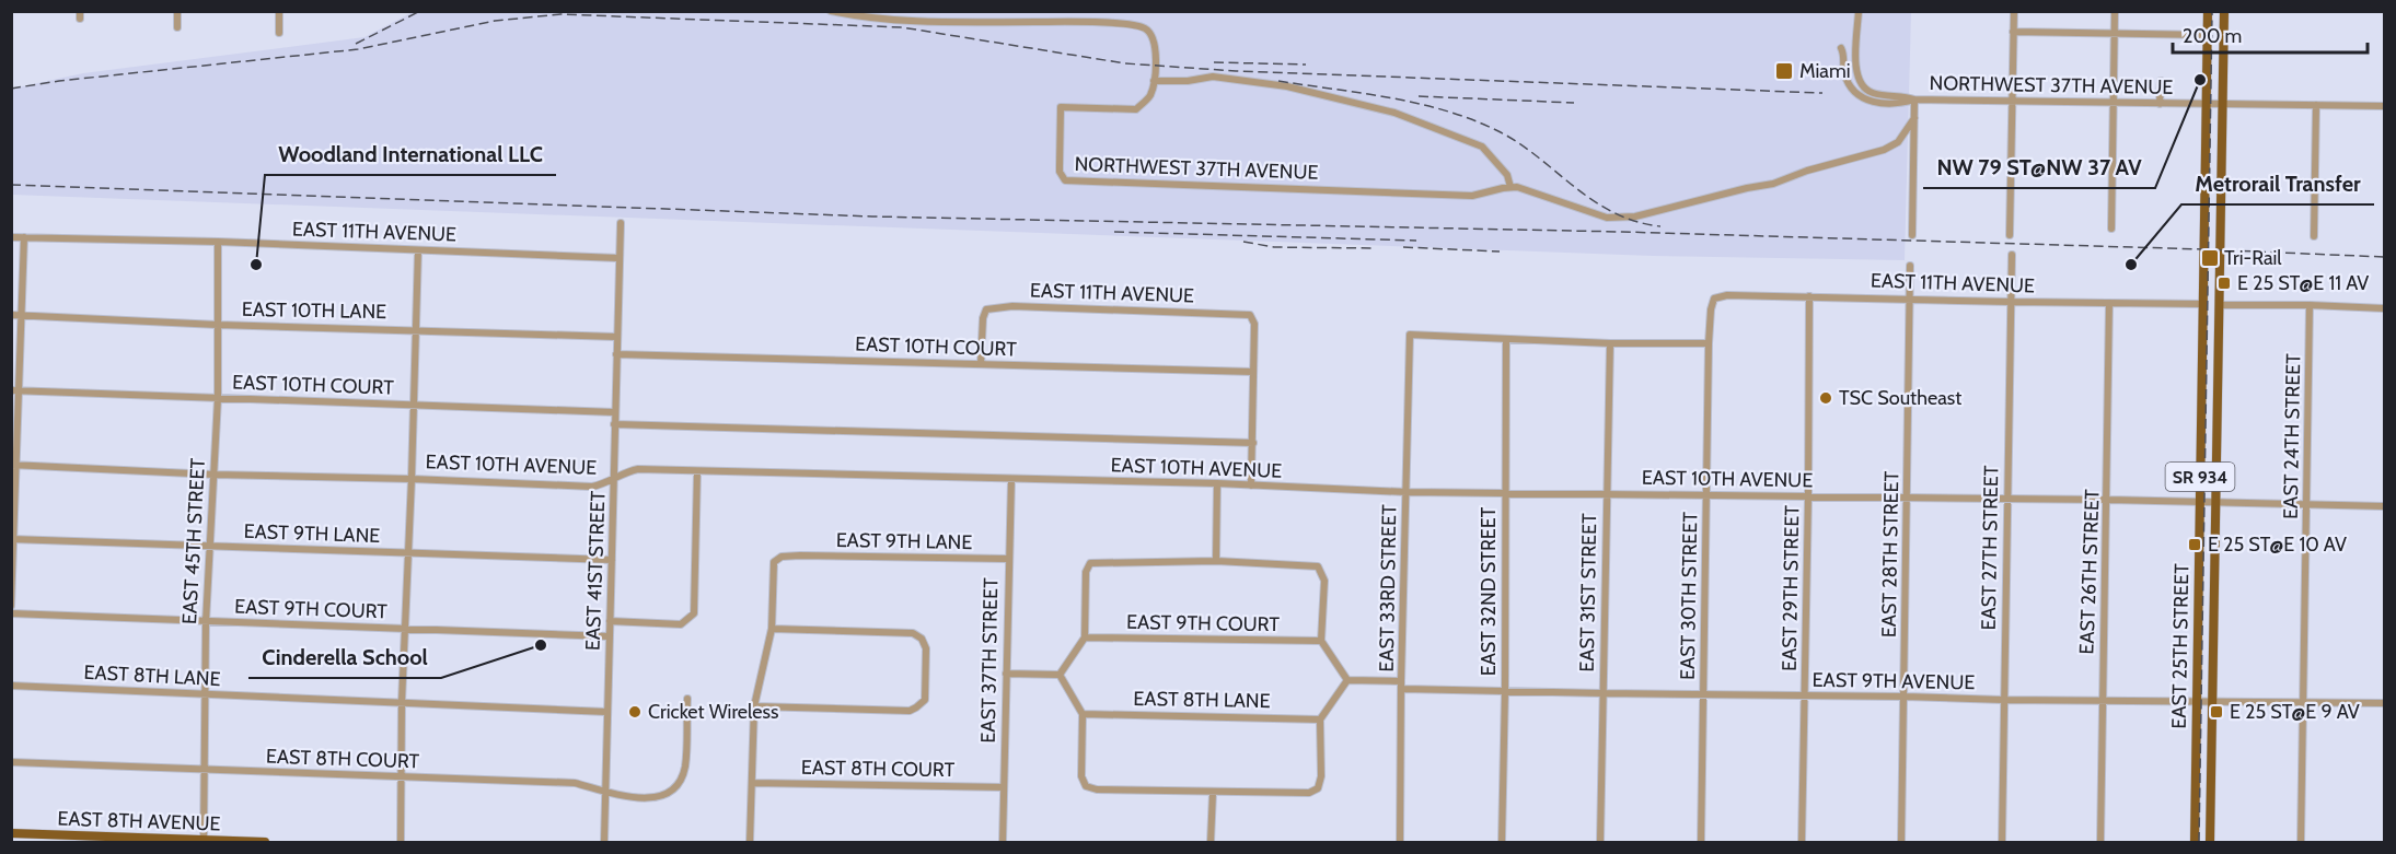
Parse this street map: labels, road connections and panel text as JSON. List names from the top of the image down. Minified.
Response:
{"streets":{"main road":["SR 934","EAST 25TH STREET","EAST 8TH AVENUE"],"street":["NORTHWEST 37TH AVENUE","EAST 11TH AVENUE","EAST 10TH LANE","EAST 10TH COURT","EAST 24TH STREET","EAST 10TH AVENUE","EAST 9TH LANE","EAST 45TH STREET","EAST 27TH STREET","EAST 28TH STREET","EAST 41ST STREET","EAST 26TH STREET","EAST 33RD STREET","EAST 29TH STREET","EAST 32ND STREET","EAST 31ST STREET","EAST 30TH STREET","EAST 9TH COURT","EAST 37TH STREET","EAST 8TH LANE","EAST 9TH AVENUE","EAST 8TH COURT"]},"crossings":[["NORTHWEST 37TH AVENUE","SR 934"],["NORTHWEST 37TH AVENUE","EAST 25TH STREET"],["EAST 11TH AVENUE","EAST 10TH COURT"],["EAST 11TH AVENUE","EAST 45TH STREET"],["EAST 11TH AVENUE","EAST 27TH STREET"],["EAST 11TH AVENUE","EAST 28TH STREET"],["EAST 11TH AVENUE","EAST 41ST STREET"],["EAST 11TH AVENUE","EAST 26TH STREET"],["EAST 11TH AVENUE","EAST 29TH STREET"],["EAST 11TH AVENUE","EAST 30TH STREET"],["EAST 11TH AVENUE","EAST 25TH STREET"],["EAST 10TH LANE","EAST 45TH STREET"],["EAST 10TH LANE","EAST 41ST STREET"],["EAST 10TH COURT","EAST 45TH STREET"],["EAST 10TH COURT","EAST 41ST STREET"],["EAST 24TH STREET","EAST 10TH AVENUE"],["EAST 24TH STREET","EAST 9TH AVENUE"],["EAST 10TH AVENUE","SR 934"],["EAST 10TH AVENUE","EAST 45TH STREET"],["EAST 10TH AVENUE","EAST 27TH STREET"],["EAST 10TH AVENUE","EAST 28TH STREET"],["EAST 10TH AVENUE","EAST 41ST STREET"],["EAST 10TH AVENUE","EAST 26TH STREET"],["EAST 10TH AVENUE","EAST 33RD STREET"],["EAST 10TH AVENUE","EAST 29TH STREET"],["EAST 10TH AVENUE","EAST 32ND STREET"],["EAST 10TH AVENUE","EAST 31ST STREET"],["EAST 10TH AVENUE","EAST 30TH STREET"],["EAST 10TH AVENUE","EAST 25TH STREET"],["EAST 10TH AVENUE","EAST 37TH STREET"],["SR 934","EAST 25TH STREET"],["SR 934","EAST 9TH AVENUE"],["EAST 9TH LANE","EAST 45TH STREET"],["EAST 9TH LANE","EAST 41ST STREET"],["EAST 9TH LANE","EAST 37TH STREET"],["EAST 45TH STREET","EAST 9TH COURT"],["EAST 45TH STREET","EAST 8TH LANE"],["EAST 45TH STREET","EAST 8TH COURT"],["EAST 45TH STREET","EAST 8TH AVENUE"],["EAST 27TH STREET","EAST 9TH AVENUE"],["EAST 28TH STREET","EAST 9TH AVENUE"],["EAST 41ST STREET","EAST 9TH COURT"],["EAST 41ST STREET","EAST 8TH LANE"],["EAST 41ST STREET","EAST 8TH COURT"],["EAST 26TH STREET","EAST 9TH AVENUE"],["EAST 33RD STREET","EAST 32ND STREET"],["EAST 33RD STREET","EAST 9TH AVENUE"],["EAST 29TH STREET","EAST 9TH AVENUE"],["EAST 32ND STREET","EAST 9TH AVENUE"],["EAST 31ST STREET","EAST 9TH AVENUE"],["EAST 30TH STREET","EAST 9TH AVENUE"],["EAST 25TH STREET","EAST 9TH AVENUE"],["EAST 37TH STREET","EAST 8TH COURT"]],"places":{"transit":["Miami","Tri-Rail","E 25 ST@E 11 AV","E 25 ST@E 10 AV","E 25 ST@E 9 AV"],"other":["NW 79 ST@NW 37 AV","Woodland International LLC","Metrorail Transfer","TSC Southeast","Cinderella School","Cricket Wireless"]},"scale_bar":"200 m"}
